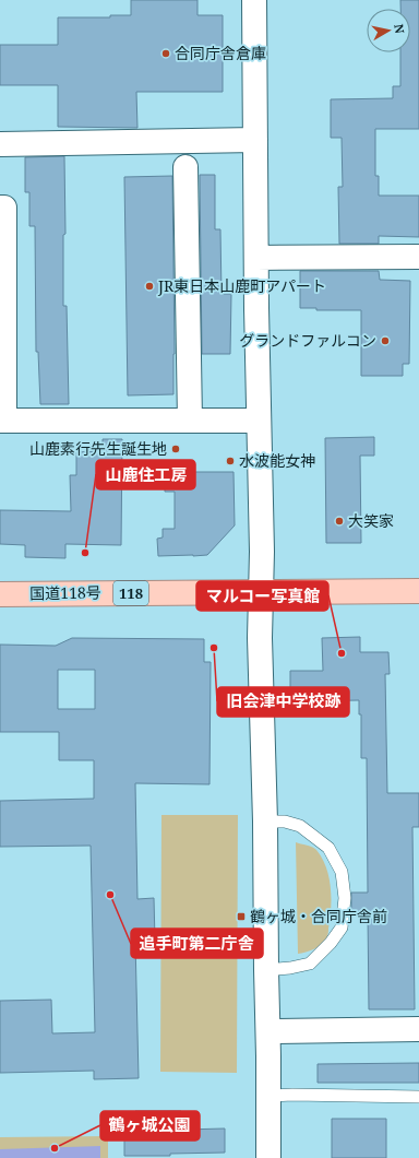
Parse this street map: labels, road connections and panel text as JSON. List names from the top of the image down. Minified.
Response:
{"streets":{"highway":["国道118号","118"]},"crossings":[["国道118号","118"]],"places":{"other":["合同庁舎倉庫","JR東日本山鹿町アパート","グランドファルコン","山鹿素行先生誕生地","水波能女神","大笑家","山鹿住工房","旧会津中学校跡","マルコー写真館","追手町第二庁舎","鶴ヶ城公園"],"transit":["鶴ヶ城・合同庁舎前"]},"north":"right"}
